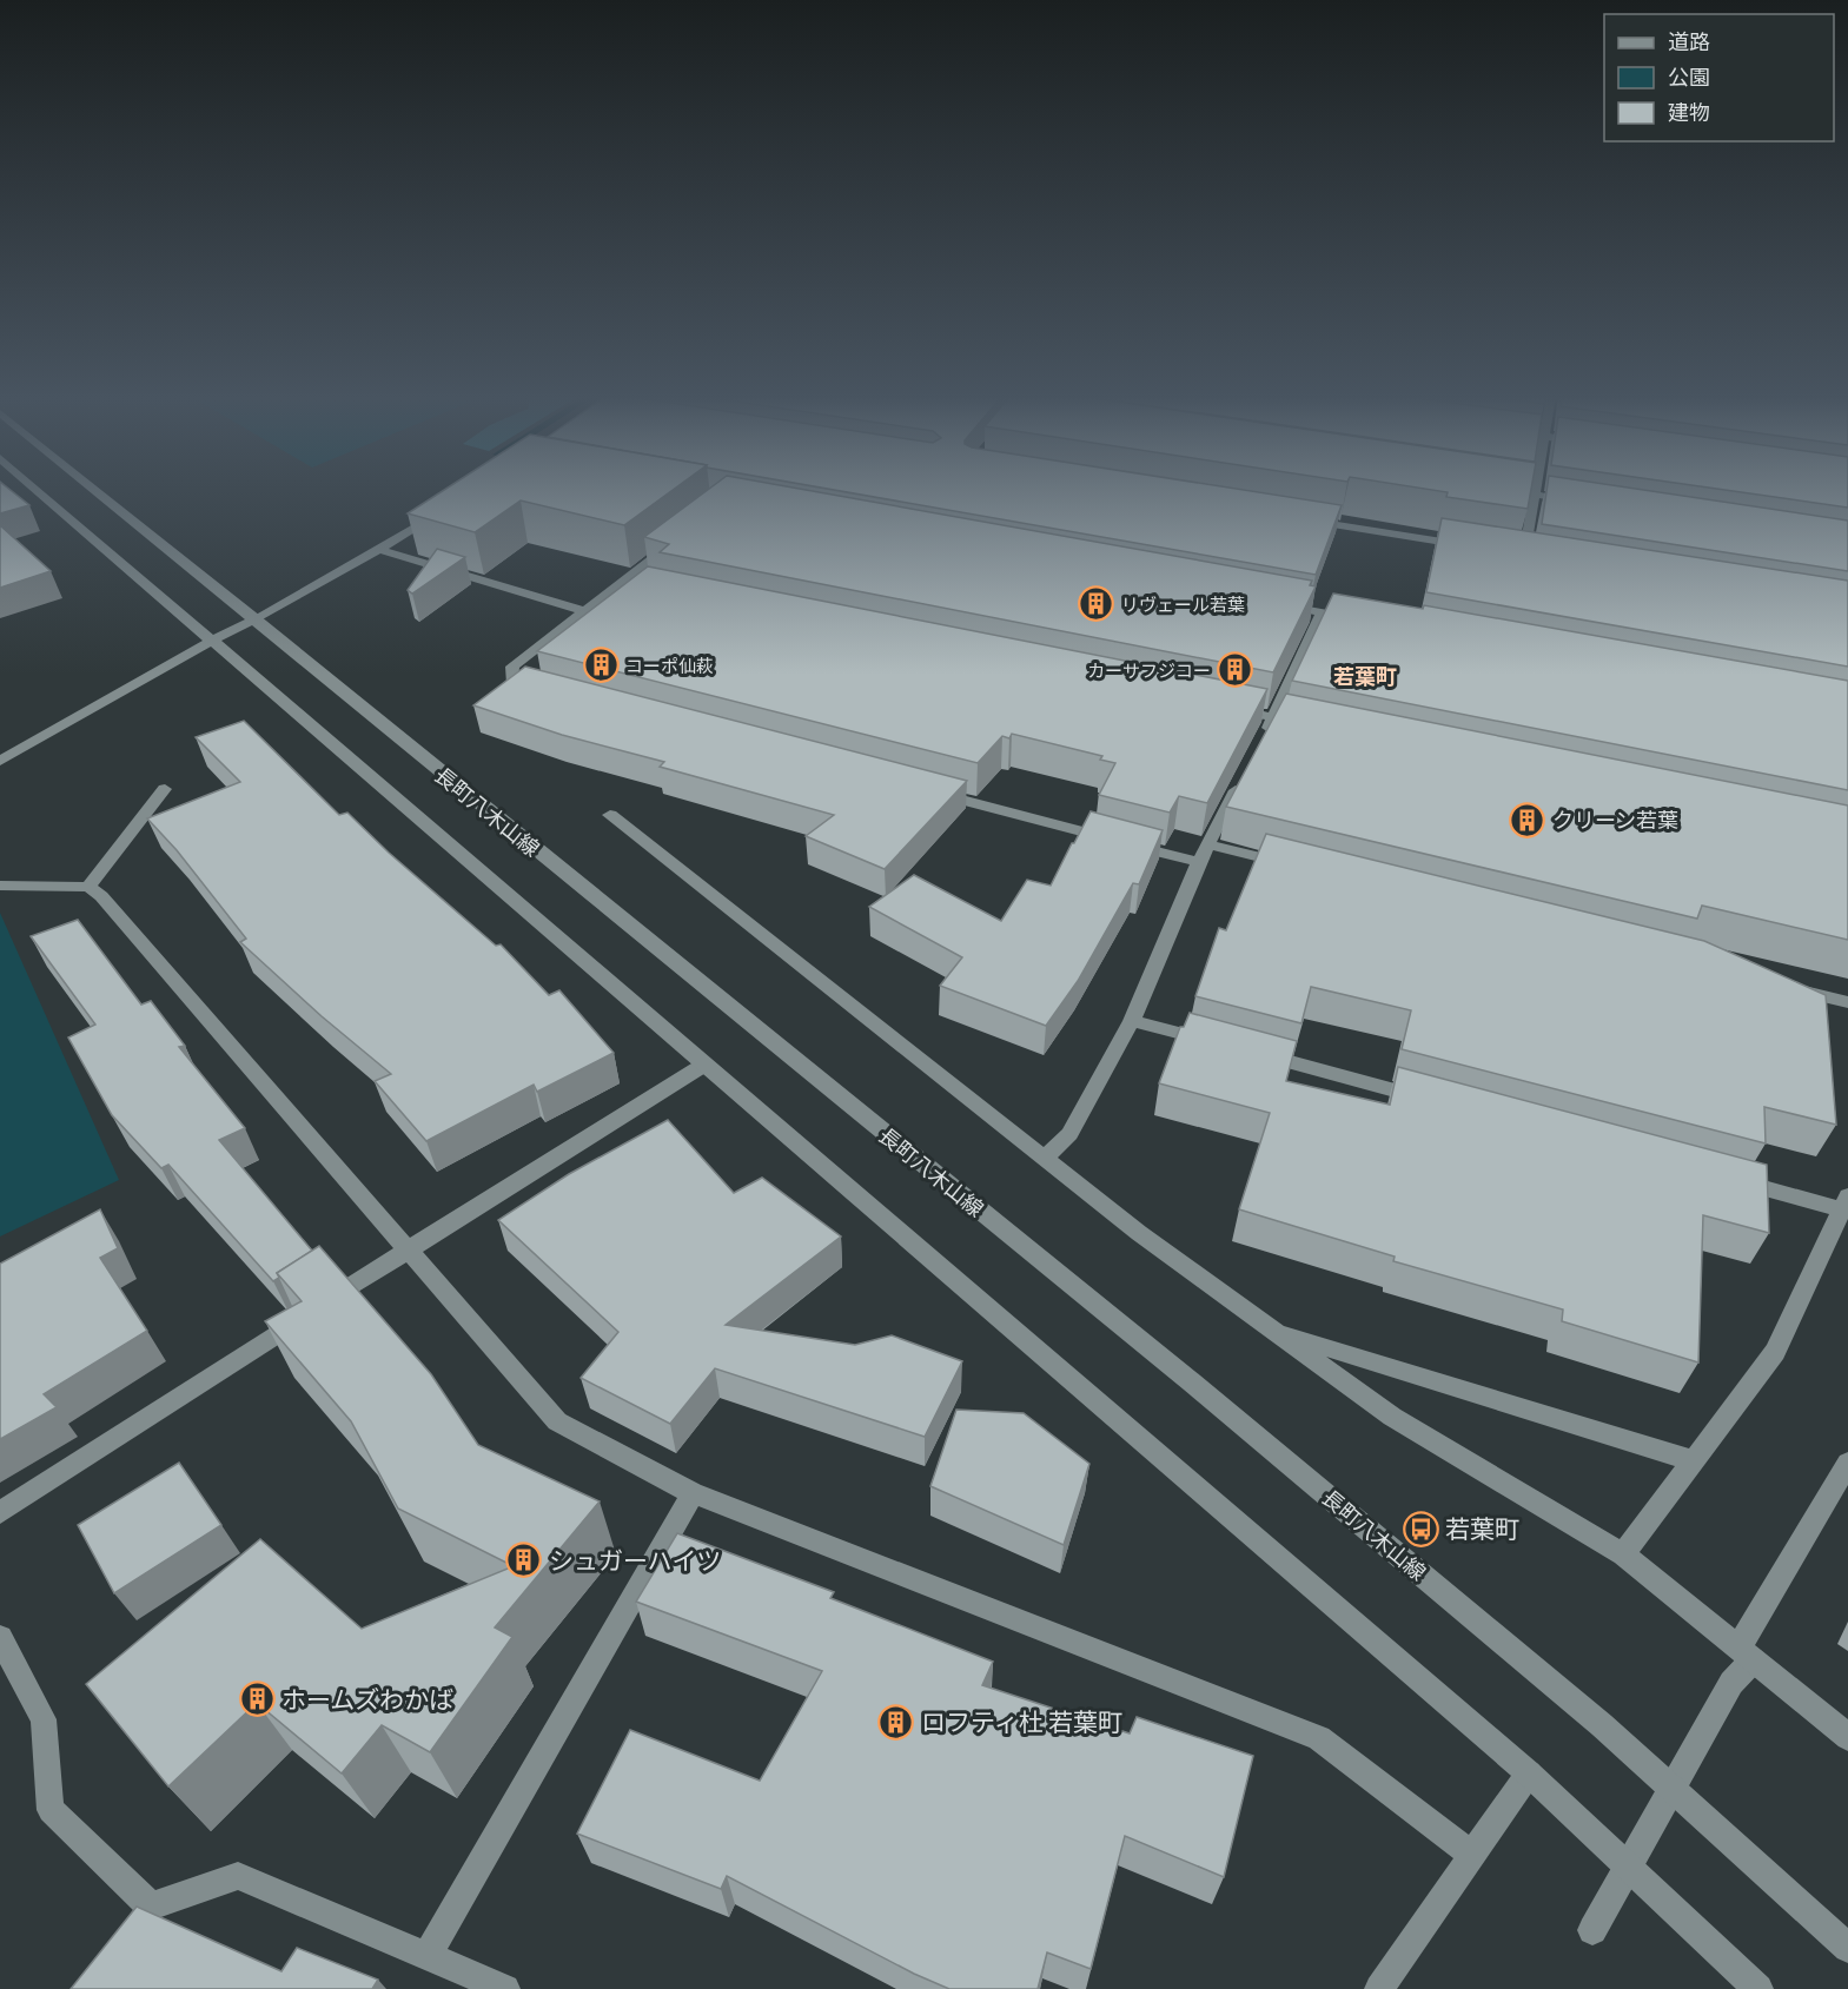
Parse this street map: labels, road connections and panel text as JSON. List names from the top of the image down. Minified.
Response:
{"streets":{"street":["長町八木山線"]},"districts":["若葉町"],"places":{"building":["リヴェール若葉","コーポ仙萩","カーサフジコー","クリーン若葉","シュガーハイツ","ホームズわかば","ロフティ杜 若葉町"],"bus stop":["若葉町"]},"legend":["道路","公園","建物"]}
